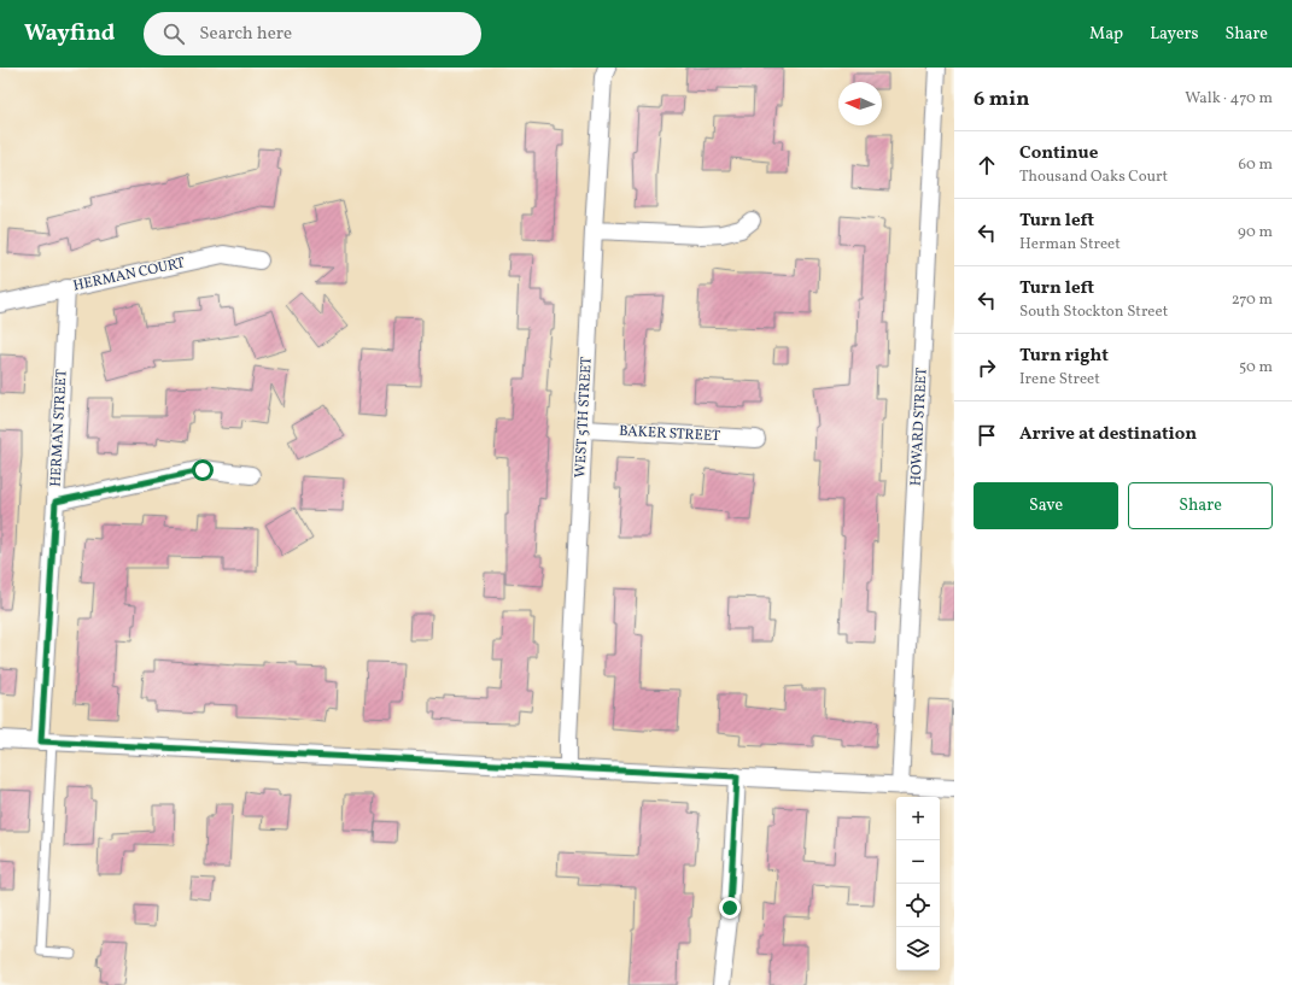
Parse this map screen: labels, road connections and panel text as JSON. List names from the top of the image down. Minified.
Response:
{"streets":{"street":["HERMAN COURT","WEST 5TH STREET","HOWARD STREET","HERMAN STREET","BAKER STREET"]},"crossings":[["HERMAN COURT","HERMAN STREET"],["WEST 5TH STREET","BAKER STREET"]],"north":"left","page":{"header":"Wayfind","search":"Search here","nav":["Map","Layers","Share"],"heading":["6 min","Walk · 470 m"],"list":[["Continue","Thousand Oaks Court","60 m"],["Turn left","Herman Street","90 m"],["Turn left","South Stockton Street","270 m"],["Turn right","Irene Street","50 m"],"Arrive at destination"],"buttons":["Save","Share"],"map_buttons":["+","−"]}}
